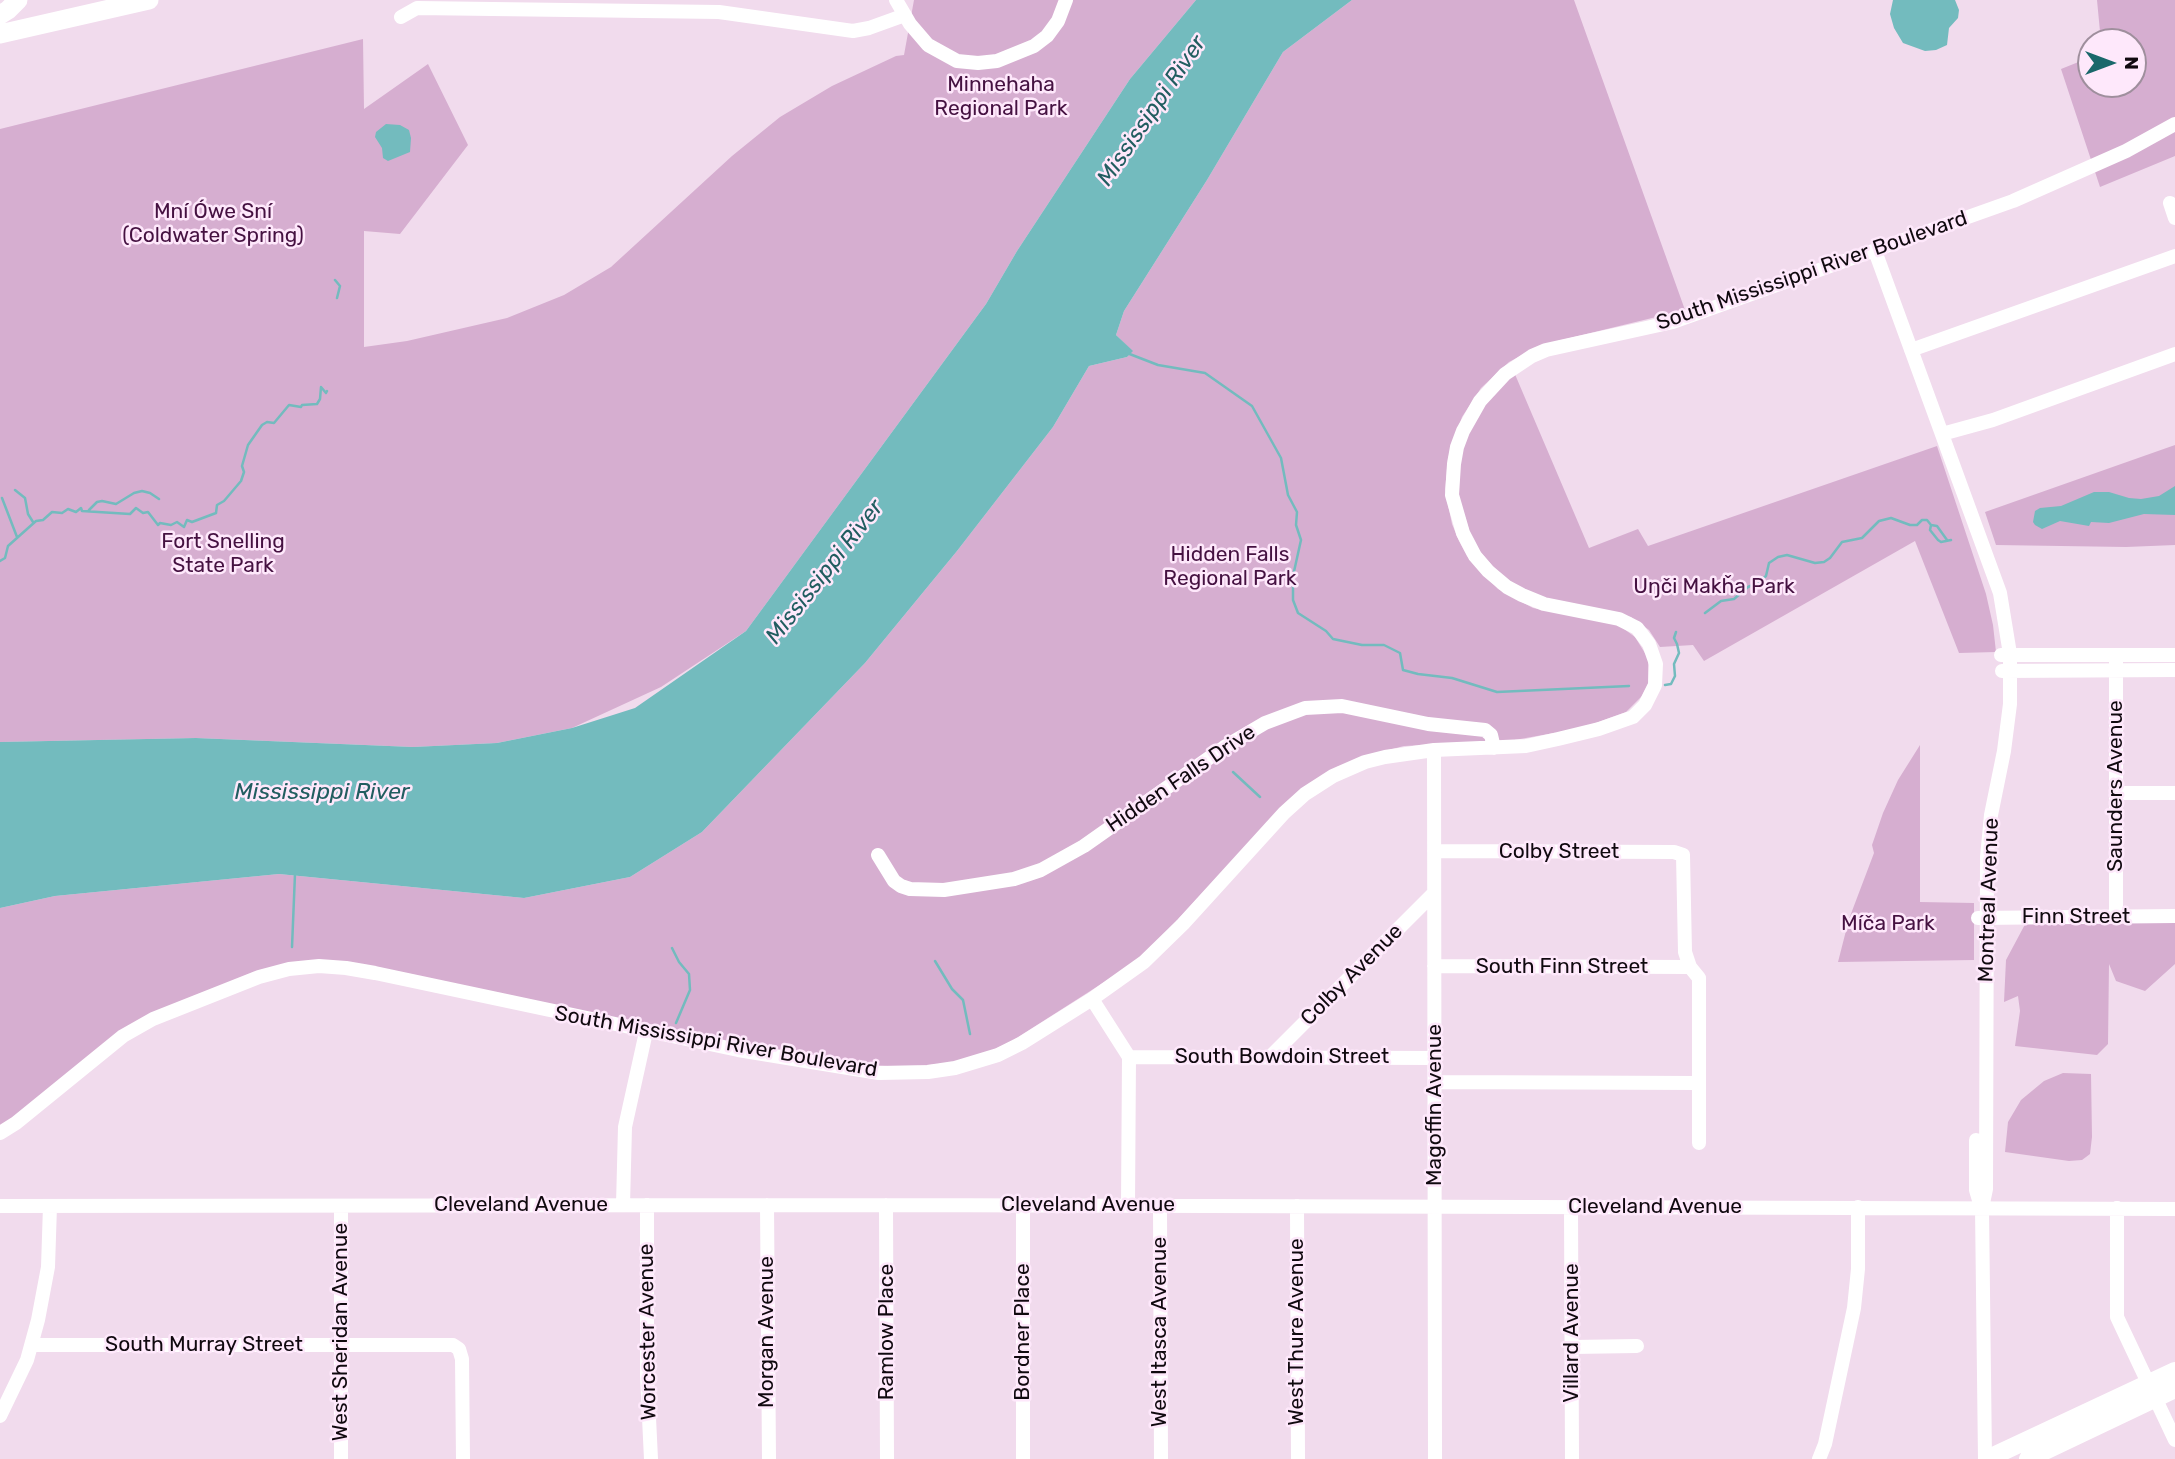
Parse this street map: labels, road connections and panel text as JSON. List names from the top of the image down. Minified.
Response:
{"streets":{"street":["South Mississippi River Boulevard","Hidden Falls Drive","Saunders Avenue","Colby Street","Montreal Avenue","Finn Street","South Finn Street","Colby Avenue","South Bowdoin Street","Magoffin Avenue","Cleveland Avenue","West Sheridan Avenue","Worcester Avenue","Morgan Avenue","Ramlow Place","Bordner Place","West Itasca Avenue","West Thure Avenue","Villard Avenue","South Murray Street"]},"crossings":[["South Mississippi River Boulevard","Hidden Falls Drive"],["South Mississippi River Boulevard","Montreal Avenue"],["South Mississippi River Boulevard","Magoffin Avenue"],["Saunders Avenue","Finn Street"],["Colby Street","South Finn Street"],["Colby Street","Magoffin Avenue"],["Montreal Avenue","Finn Street"],["Montreal Avenue","Cleveland Avenue"],["South Finn Street","Magoffin Avenue"],["Colby Avenue","South Bowdoin Street"],["Colby Avenue","Magoffin Avenue"],["South Bowdoin Street","Magoffin Avenue"],["Magoffin Avenue","Cleveland Avenue"],["Cleveland Avenue","West Sheridan Avenue"],["Cleveland Avenue","Worcester Avenue"],["Cleveland Avenue","Morgan Avenue"],["Cleveland Avenue","Ramlow Place"],["Cleveland Avenue","Bordner Place"],["Cleveland Avenue","West Itasca Avenue"],["Cleveland Avenue","West Thure Avenue"],["Cleveland Avenue","Villard Avenue"],["West Sheridan Avenue","South Murray Street"]],"water":["Mississippi River"],"parks":["Minnehaha Regional Park","Mní Ówe Sní (Coldwater Spring)","Fort Snelling State Park","Hidden Falls Regional Park","Uŋči Makȟa Park","Míča Park"],"north":"right"}
